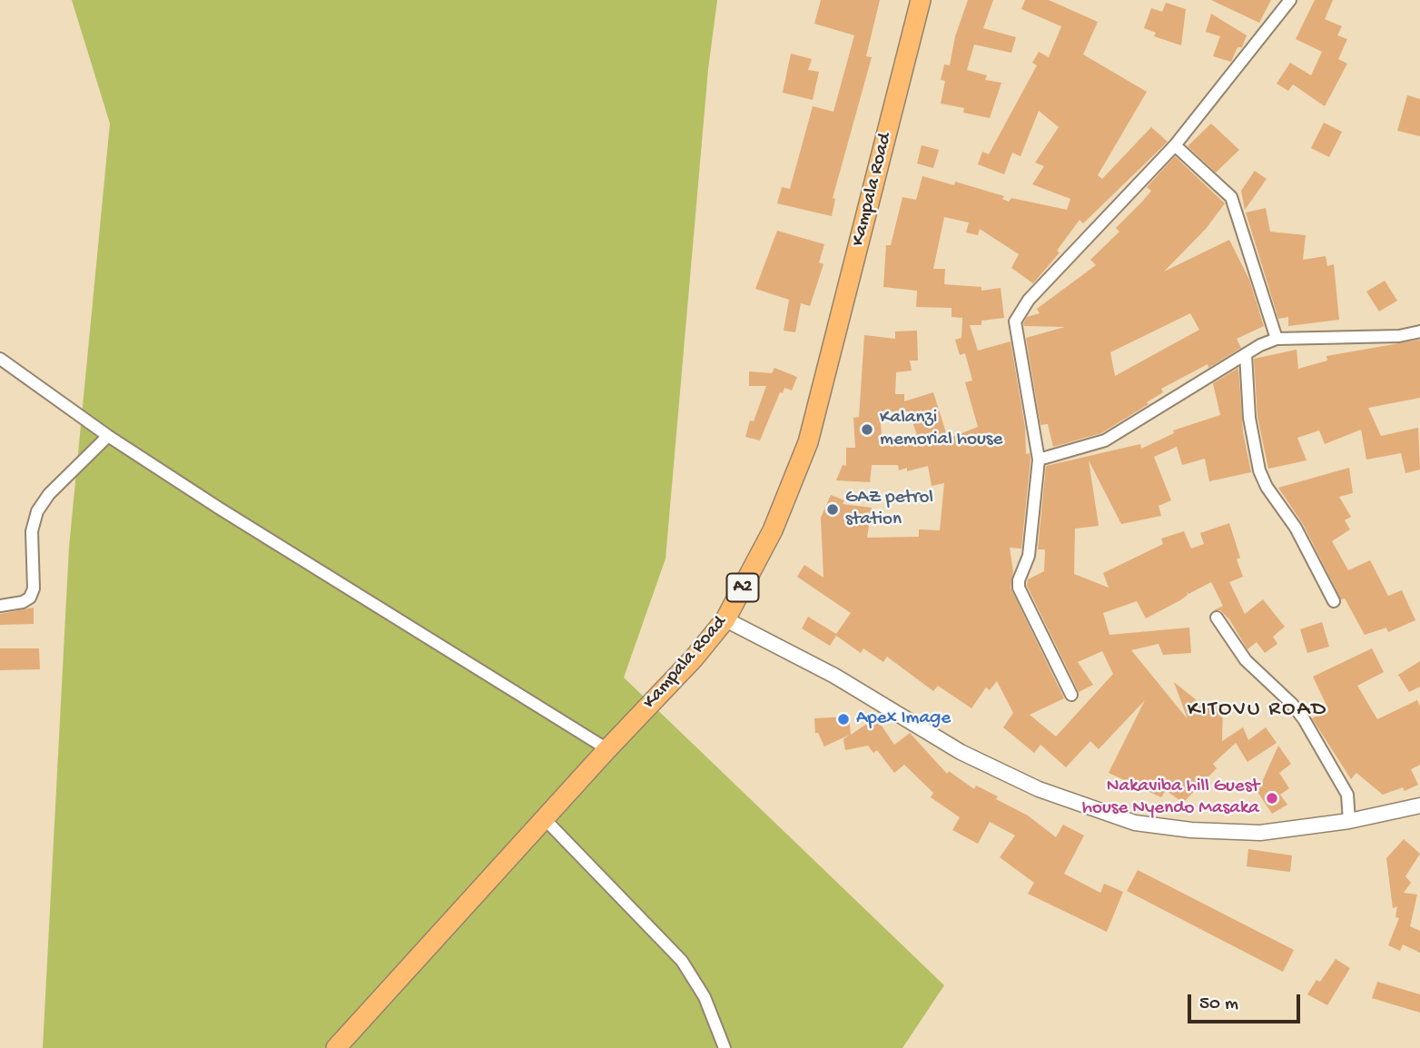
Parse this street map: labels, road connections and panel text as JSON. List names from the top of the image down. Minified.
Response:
{"streets":{"main road":["Kampala Road","A2"]},"districts":["KITOVU ROAD"],"places":["Kalanzi memorial house","GAZ petrol station","Apex Image","Nakaviba hill Guest house Nyendo Masaka"],"scale_bar":"50 m"}
